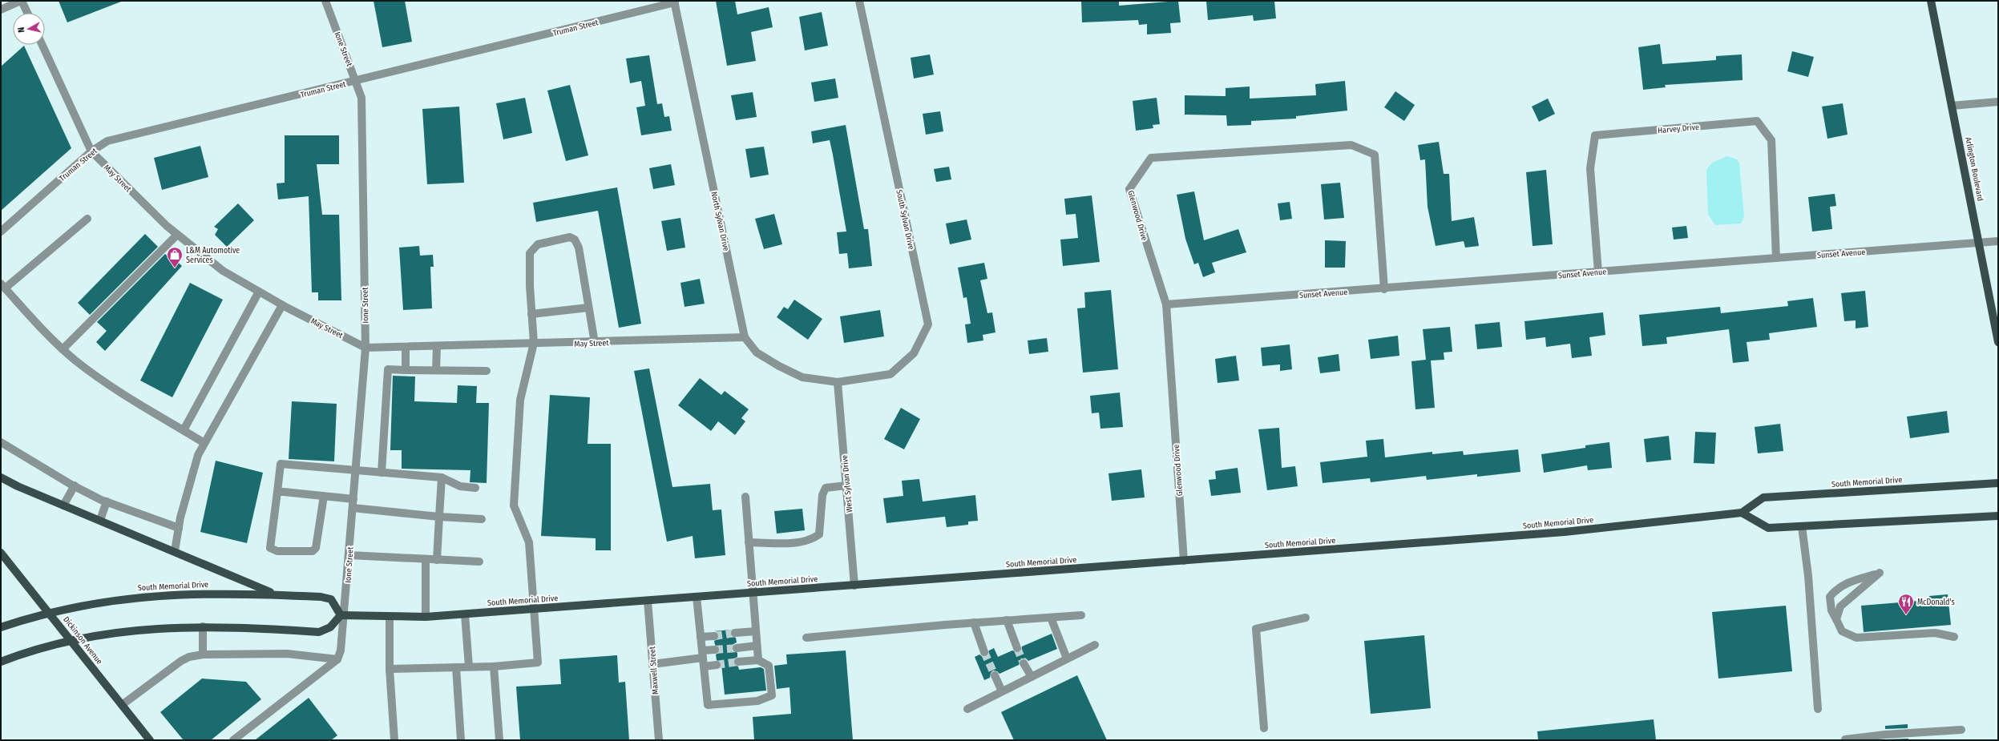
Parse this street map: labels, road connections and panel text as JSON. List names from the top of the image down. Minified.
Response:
{"streets":{"main road":["Arlington Boulevard","South Memorial Drive","Dickinson Avenue"],"street":["Truman Street","Ione Street","Harvey Drive","May Street","Glenwood Drive","South Sylvan Drive","North Sylvan Drive","Sunset Avenue","West Sylvan Drive","Maxwell Street"]},"crossings":[["Truman Street","Ione Street"],["Truman Street","May Street"],["Truman Street","North Sylvan Drive"],["Ione Street","May Street"],["Ione Street","South Memorial Drive"],["Harvey Drive","Sunset Avenue"],["Arlington Boulevard","Sunset Avenue"],["May Street","North Sylvan Drive"],["Glenwood Drive","Sunset Avenue"],["Glenwood Drive","South Memorial Drive"],["South Sylvan Drive","North Sylvan Drive"],["South Sylvan Drive","West Sylvan Drive"],["North Sylvan Drive","West Sylvan Drive"],["South Memorial Drive","West Sylvan Drive"],["South Memorial Drive","Dickinson Avenue"],["South Memorial Drive","Maxwell Street"]],"places":{"shop":["L&M Automotive Services"],"restaurant":["McDonald's"]},"north":"left"}
